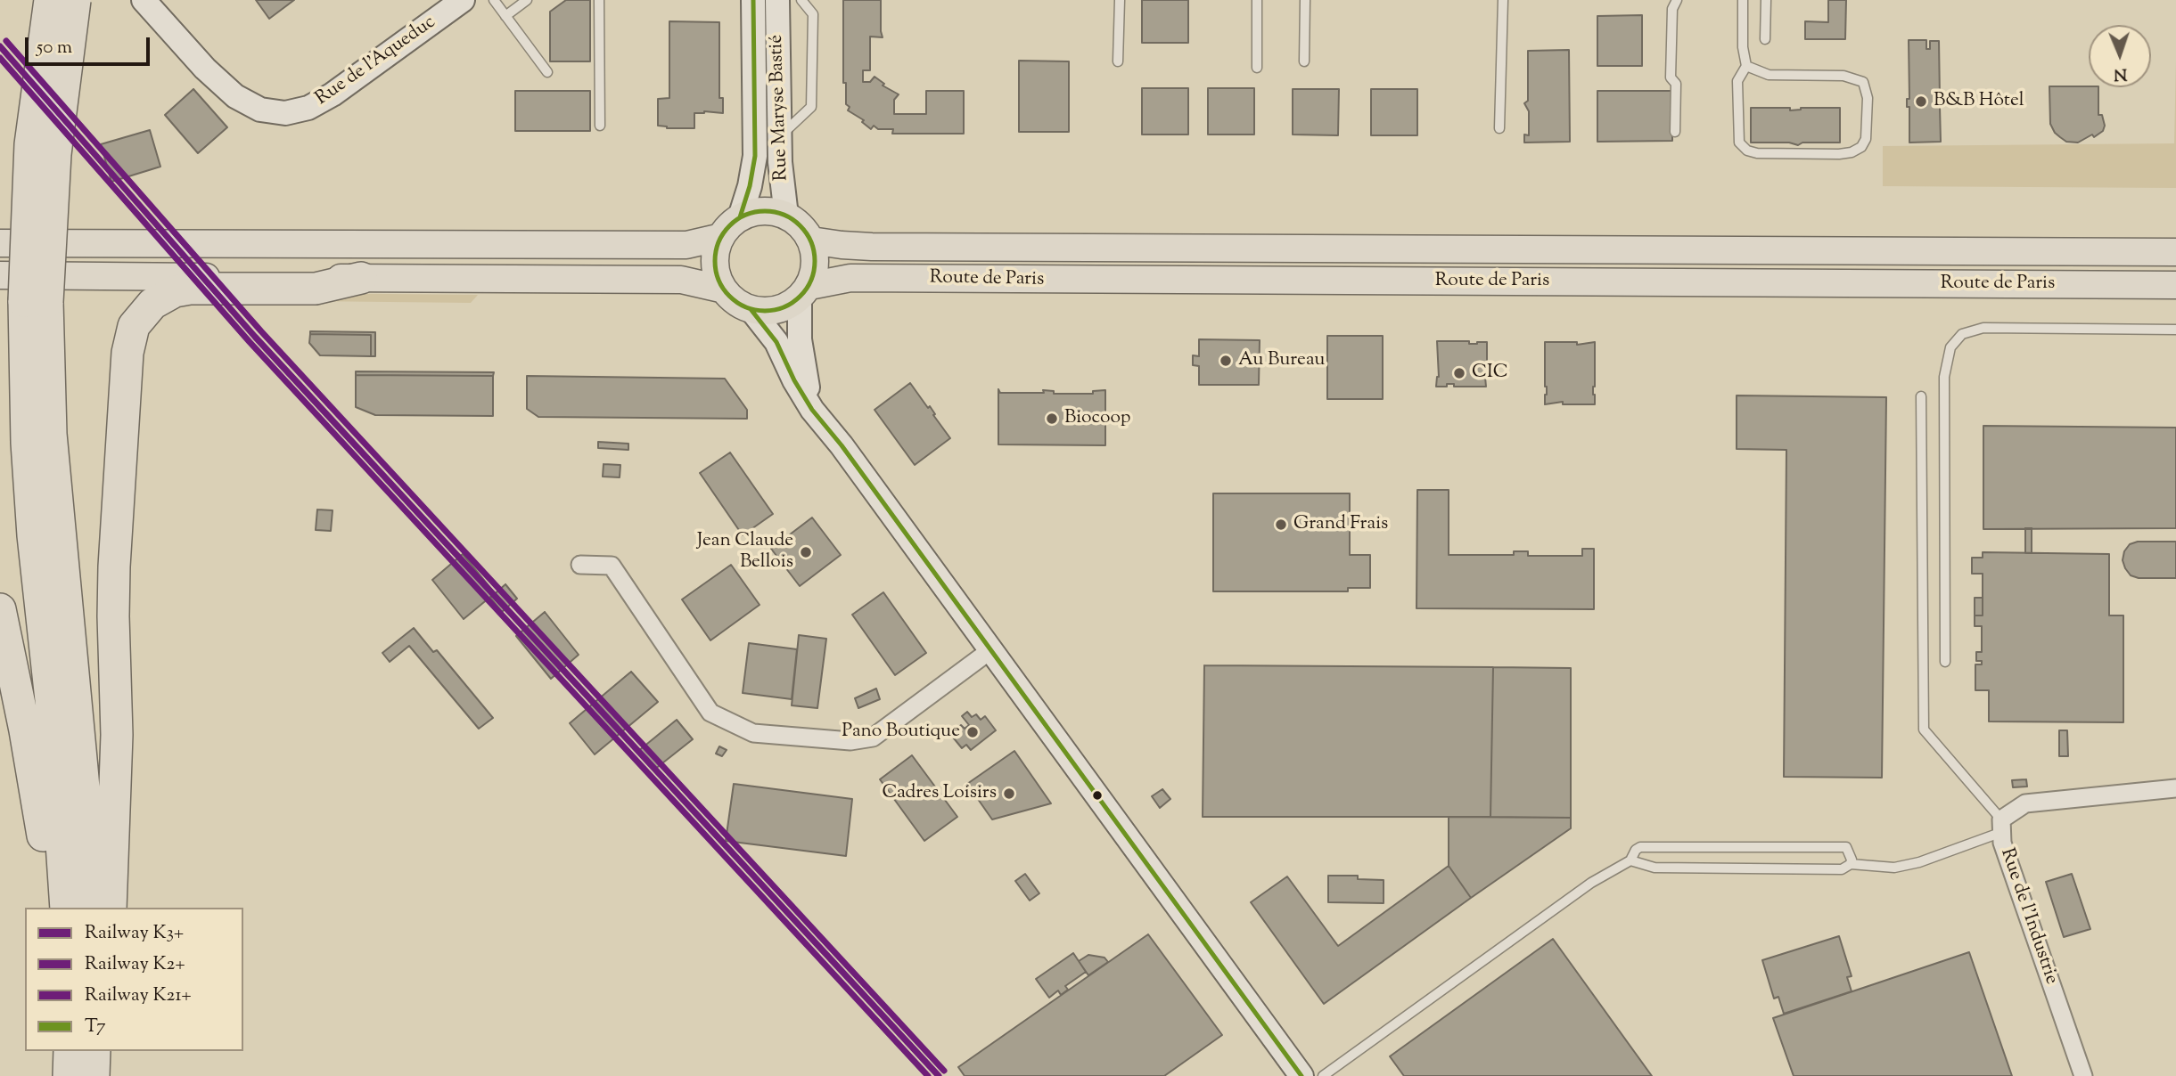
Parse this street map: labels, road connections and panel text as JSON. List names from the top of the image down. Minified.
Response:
{"streets":{"main road":["Route de Paris"],"street":["Rue de l'Aqueduc","Rue Maryse Bastié","Rue de l'Industrie"]},"crossings":[["Rue Maryse Bastié","Route de Paris"]],"places":["B&B Hôtel","Au Bureau","CIC","Biocoop","Grand Frais","Jean Claude Bellois","Pano Boutique","Cadres Loisirs"],"lines":["transit line T7","rail line K21+","rail line K3+","rail line K2+"],"legend":["Railway K3+","Railway K2+","Railway K21+","T7"],"scale_bar":"50 m","north":"bottom"}
